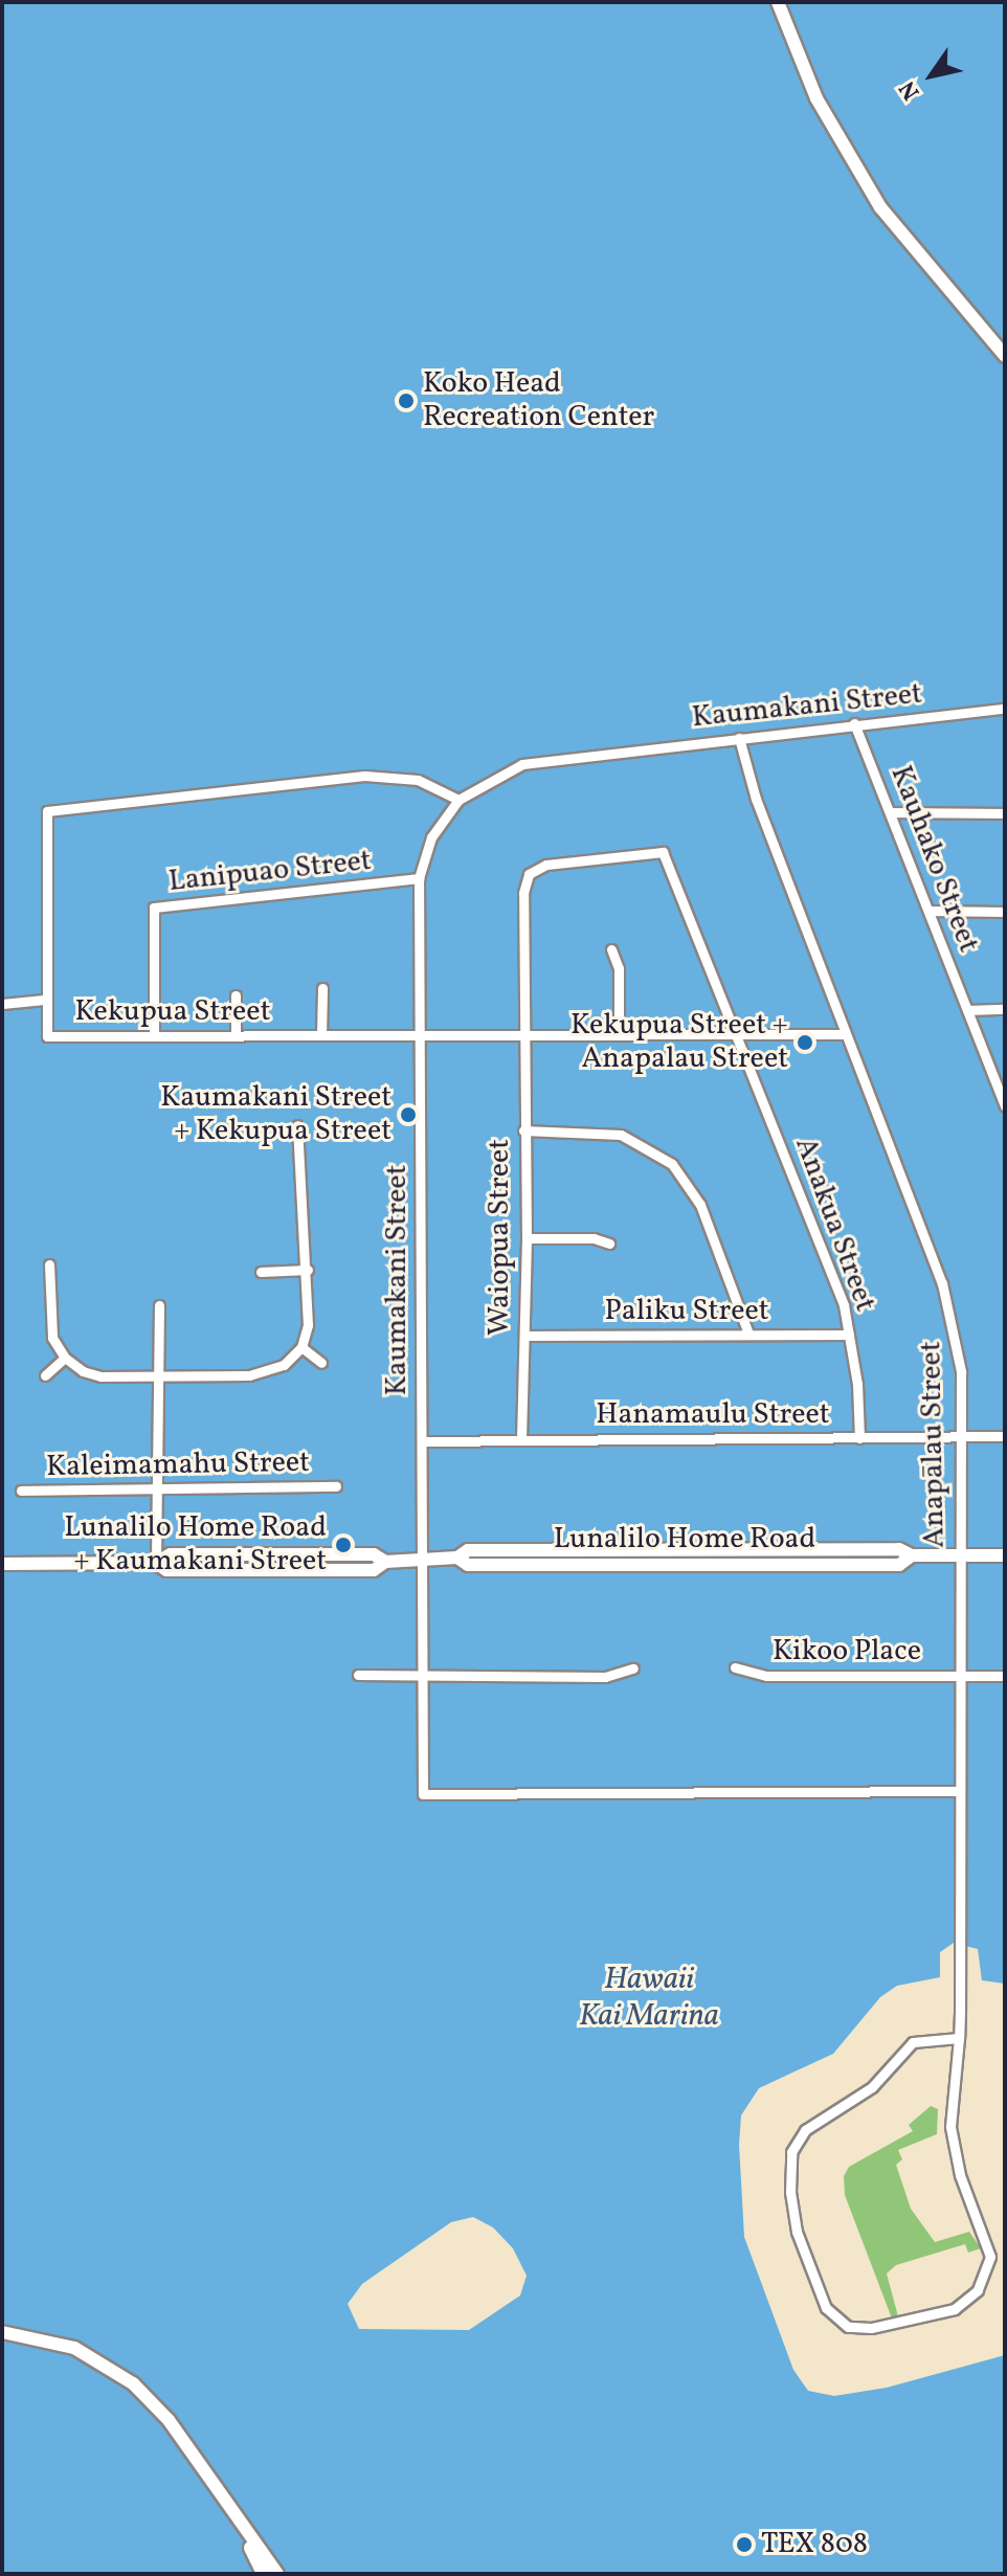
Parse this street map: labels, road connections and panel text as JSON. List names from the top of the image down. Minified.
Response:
{"streets":{"main road":["Lunalilo Home Road"],"street":["Kaumakani Street","Kauhako Street","Lanipuao Street","Kekupua Street","Anakua Street","Waiopua Street","Paliku Street","Hanamaulu Street","Anapālau Street","Kaleimamahu Street","Kikoo Place"]},"crossings":[["Kaumakani Street","Kauhako Street"],["Kaumakani Street","Lanipuao Street"],["Kaumakani Street","Kekupua Street"],["Kaumakani Street","Hanamaulu Street"],["Kaumakani Street","Anapālau Street"],["Kaumakani Street","Lunalilo Home Road"],["Lanipuao Street","Kekupua Street"],["Kekupua Street","Anakua Street"],["Kekupua Street","Waiopua Street"],["Kekupua Street","Anapālau Street"],["Anakua Street","Waiopua Street"],["Anakua Street","Paliku Street"],["Anakua Street","Hanamaulu Street"],["Waiopua Street","Paliku Street"],["Waiopua Street","Hanamaulu Street"],["Hanamaulu Street","Anapālau Street"],["Anapālau Street","Lunalilo Home Road"],["Anapālau Street","Kikoo Place"]],"water":["Hawaii Kai Marina"],"places":["Koko Head Recreation Center","Kekupua Street + Anapalau Street","Kaumakani Street + Kekupua Street","Lunalilo Home Road + Kaumakani Street","TEX 808"],"north":"bottom left"}
